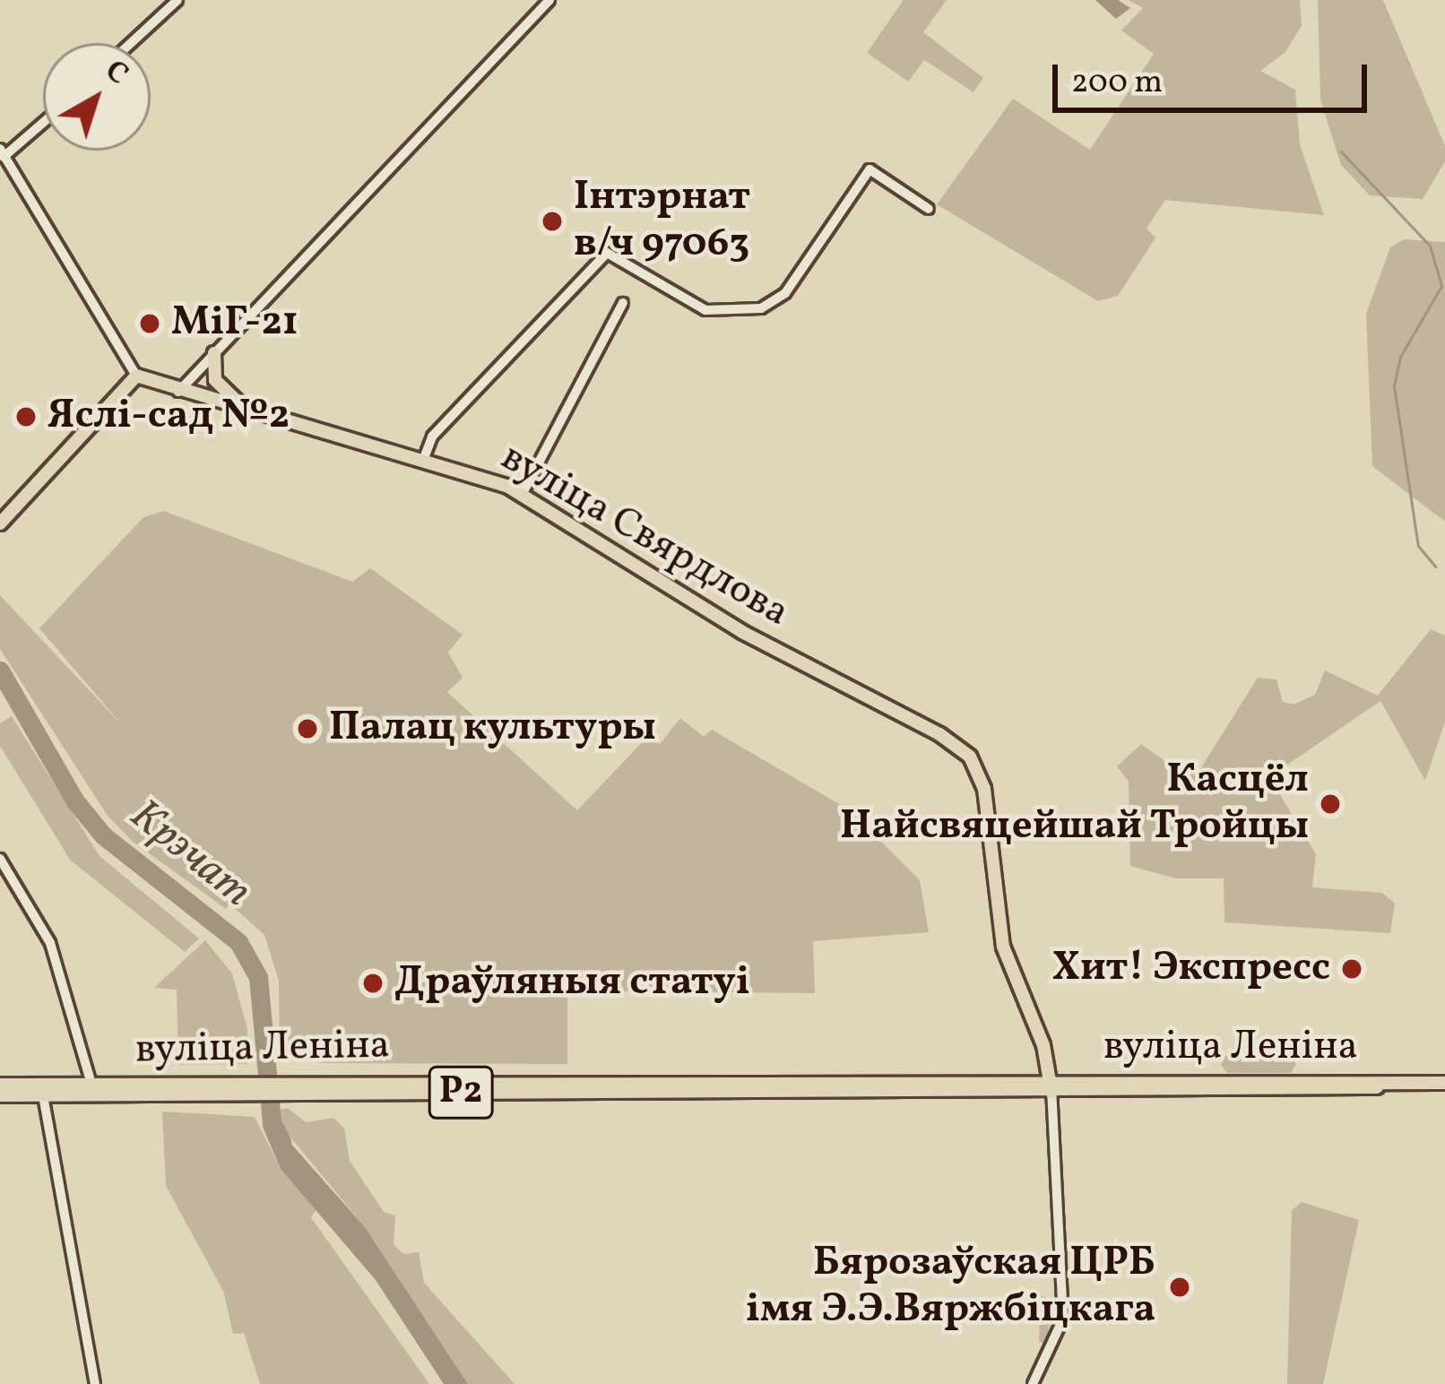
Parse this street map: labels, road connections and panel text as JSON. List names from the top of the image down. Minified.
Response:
{"streets":{"main road":["вуліца Свярдлова","вуліца Леніна","Р2"]},"crossings":[["вуліца Свярдлова","вуліца Леніна"]],"water":["Крэчат"],"places":["Інтэрнат в/ч 97063","МіГ-21","Яслі-сад №2","Палац культуры","Касцёл Найсвяцейшай Тройцы","Хит! Экспресс","Драўляныя статуі","Бярозаўская ЦРБ імя Э.Э.Вяржбіцкага"],"scale_bar":"200 m","north":"top right"}
